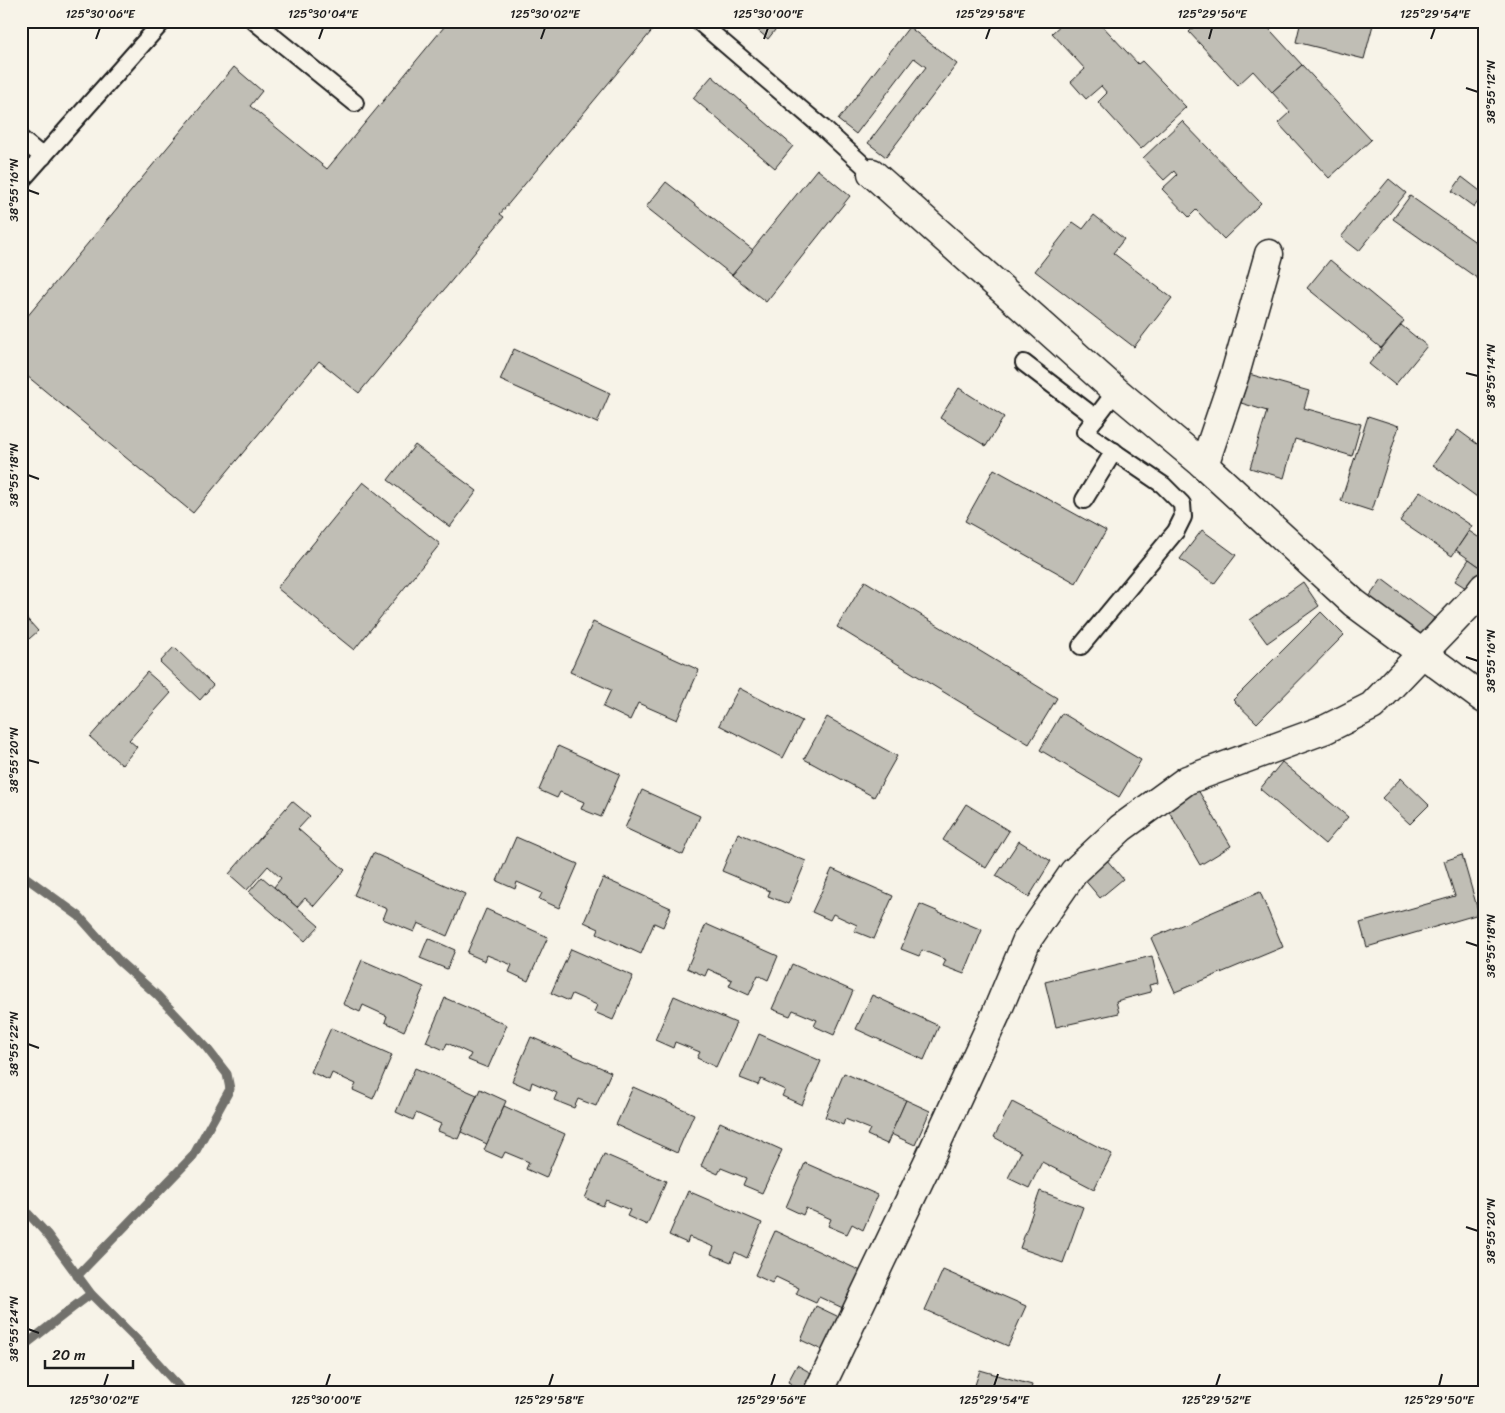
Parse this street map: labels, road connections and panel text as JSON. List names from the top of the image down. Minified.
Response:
{"scale_bar":"20 m","coordinates":["125°30'06\"E","125°30'04\"E","125°30'02\"E","125°30'00\"E","125°29'58\"E","125°29'56\"E","125°29'54\"E","38°55'12\"N","38°55'16\"N","38°55'14\"N","38°55'18\"N","38°55'20\"N","38°55'22\"N","38°55'24\"N","125°29'52\"E","125°29'50\"E"]}
